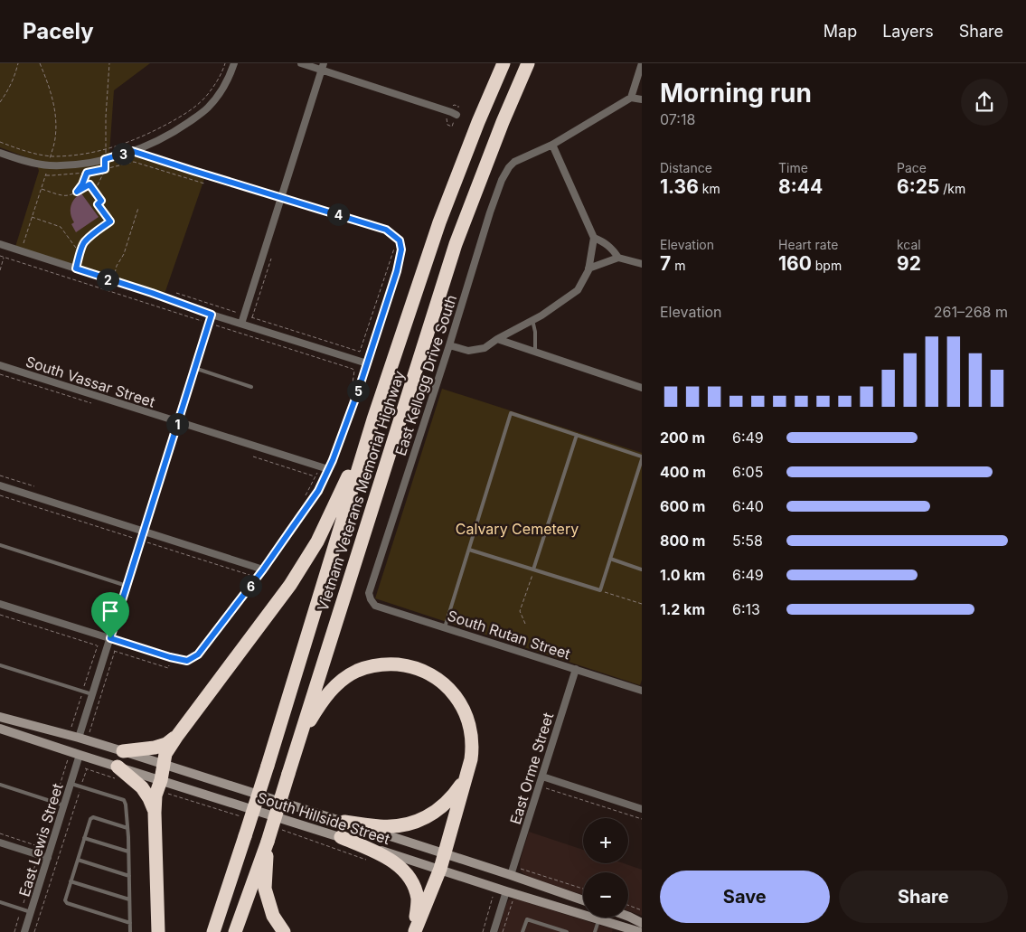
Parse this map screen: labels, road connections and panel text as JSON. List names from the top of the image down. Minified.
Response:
{"streets":{"highway":["Vietnam Veterans Memorial Highway"],"main road":["South Hillside Street"],"street":["East Kellogg Drive South","South Vassar Street","South Rutan Street","East Orme Street","East Lewis Street"]},"crossings":[["East Kellogg Drive South","South Rutan Street"],["South Rutan Street","East Orme Street"],["East Orme Street","South Hillside Street"],["South Hillside Street","East Lewis Street"]],"parks":["Calvary Cemetery"],"page":{"header":"Pacely","nav":["Map","Layers","Share"],"heading":["Morning run","07:18"],"stats":[["Distance","1.36 km"],["Time","8:44"],["Pace","6:25 /km"],["Elevation","7 m"],["Heart rate","160 bpm"],["kcal","92"]],"pins":["3","4","2","5","1","6"],"chart":["Elevation","261–268 m"],"list":[{"name":"200 m","note":"6:49"},{"name":"400 m","note":"6:05"},{"name":"600 m","note":"6:40"},{"name":"800 m","note":"5:58"},{"name":"1.0 km","note":"6:49"},{"name":"1.2 km","note":"6:13"}],"map_buttons":["+","−"],"buttons":["Save","Share"]}}
